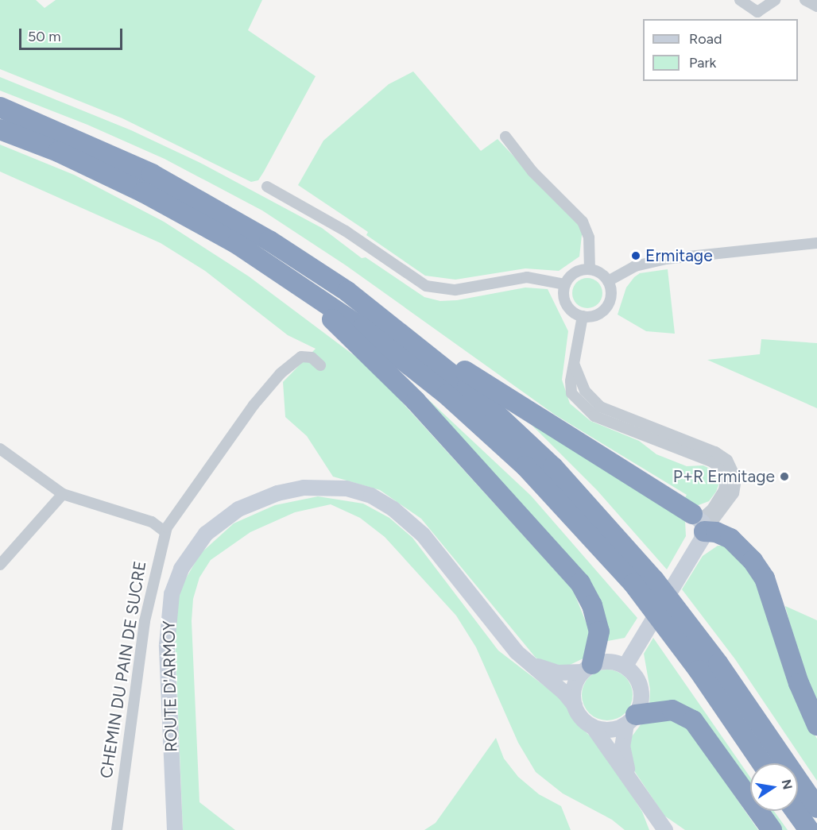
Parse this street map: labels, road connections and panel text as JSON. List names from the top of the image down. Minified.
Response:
{"streets":{"main road":["ROUTE D'ARMOY"],"street":["CHEMIN DU PAIN DE SUCRE"]},"places":["Ermitage","P+R Ermitage"],"legend":["Road","Park"],"scale_bar":"50 m","north":"right"}
